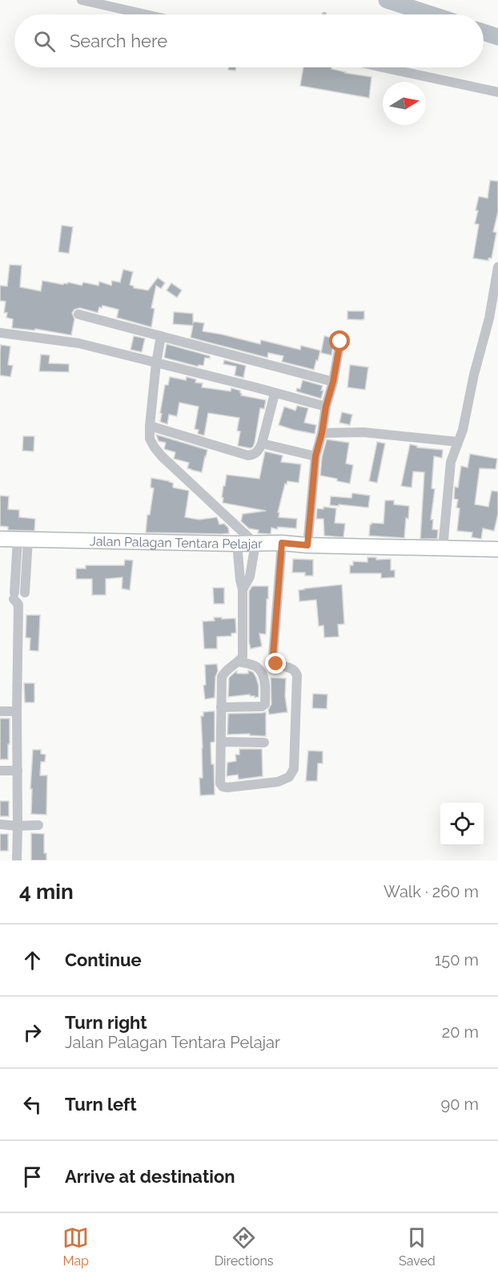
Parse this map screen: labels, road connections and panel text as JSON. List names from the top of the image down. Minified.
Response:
{"streets":{"main road":["Jalan Palagan Tentara Pelajar"]},"north":"right","page":{"search":"Search here","heading":["4 min","Walk · 260 m"],"list":[["Continue","150 m"],["Turn right","Jalan Palagan Tentara Pelajar","20 m"],["Turn left","90 m"],"Arrive at destination"],"nav":["Map","Directions","Saved"]}}
